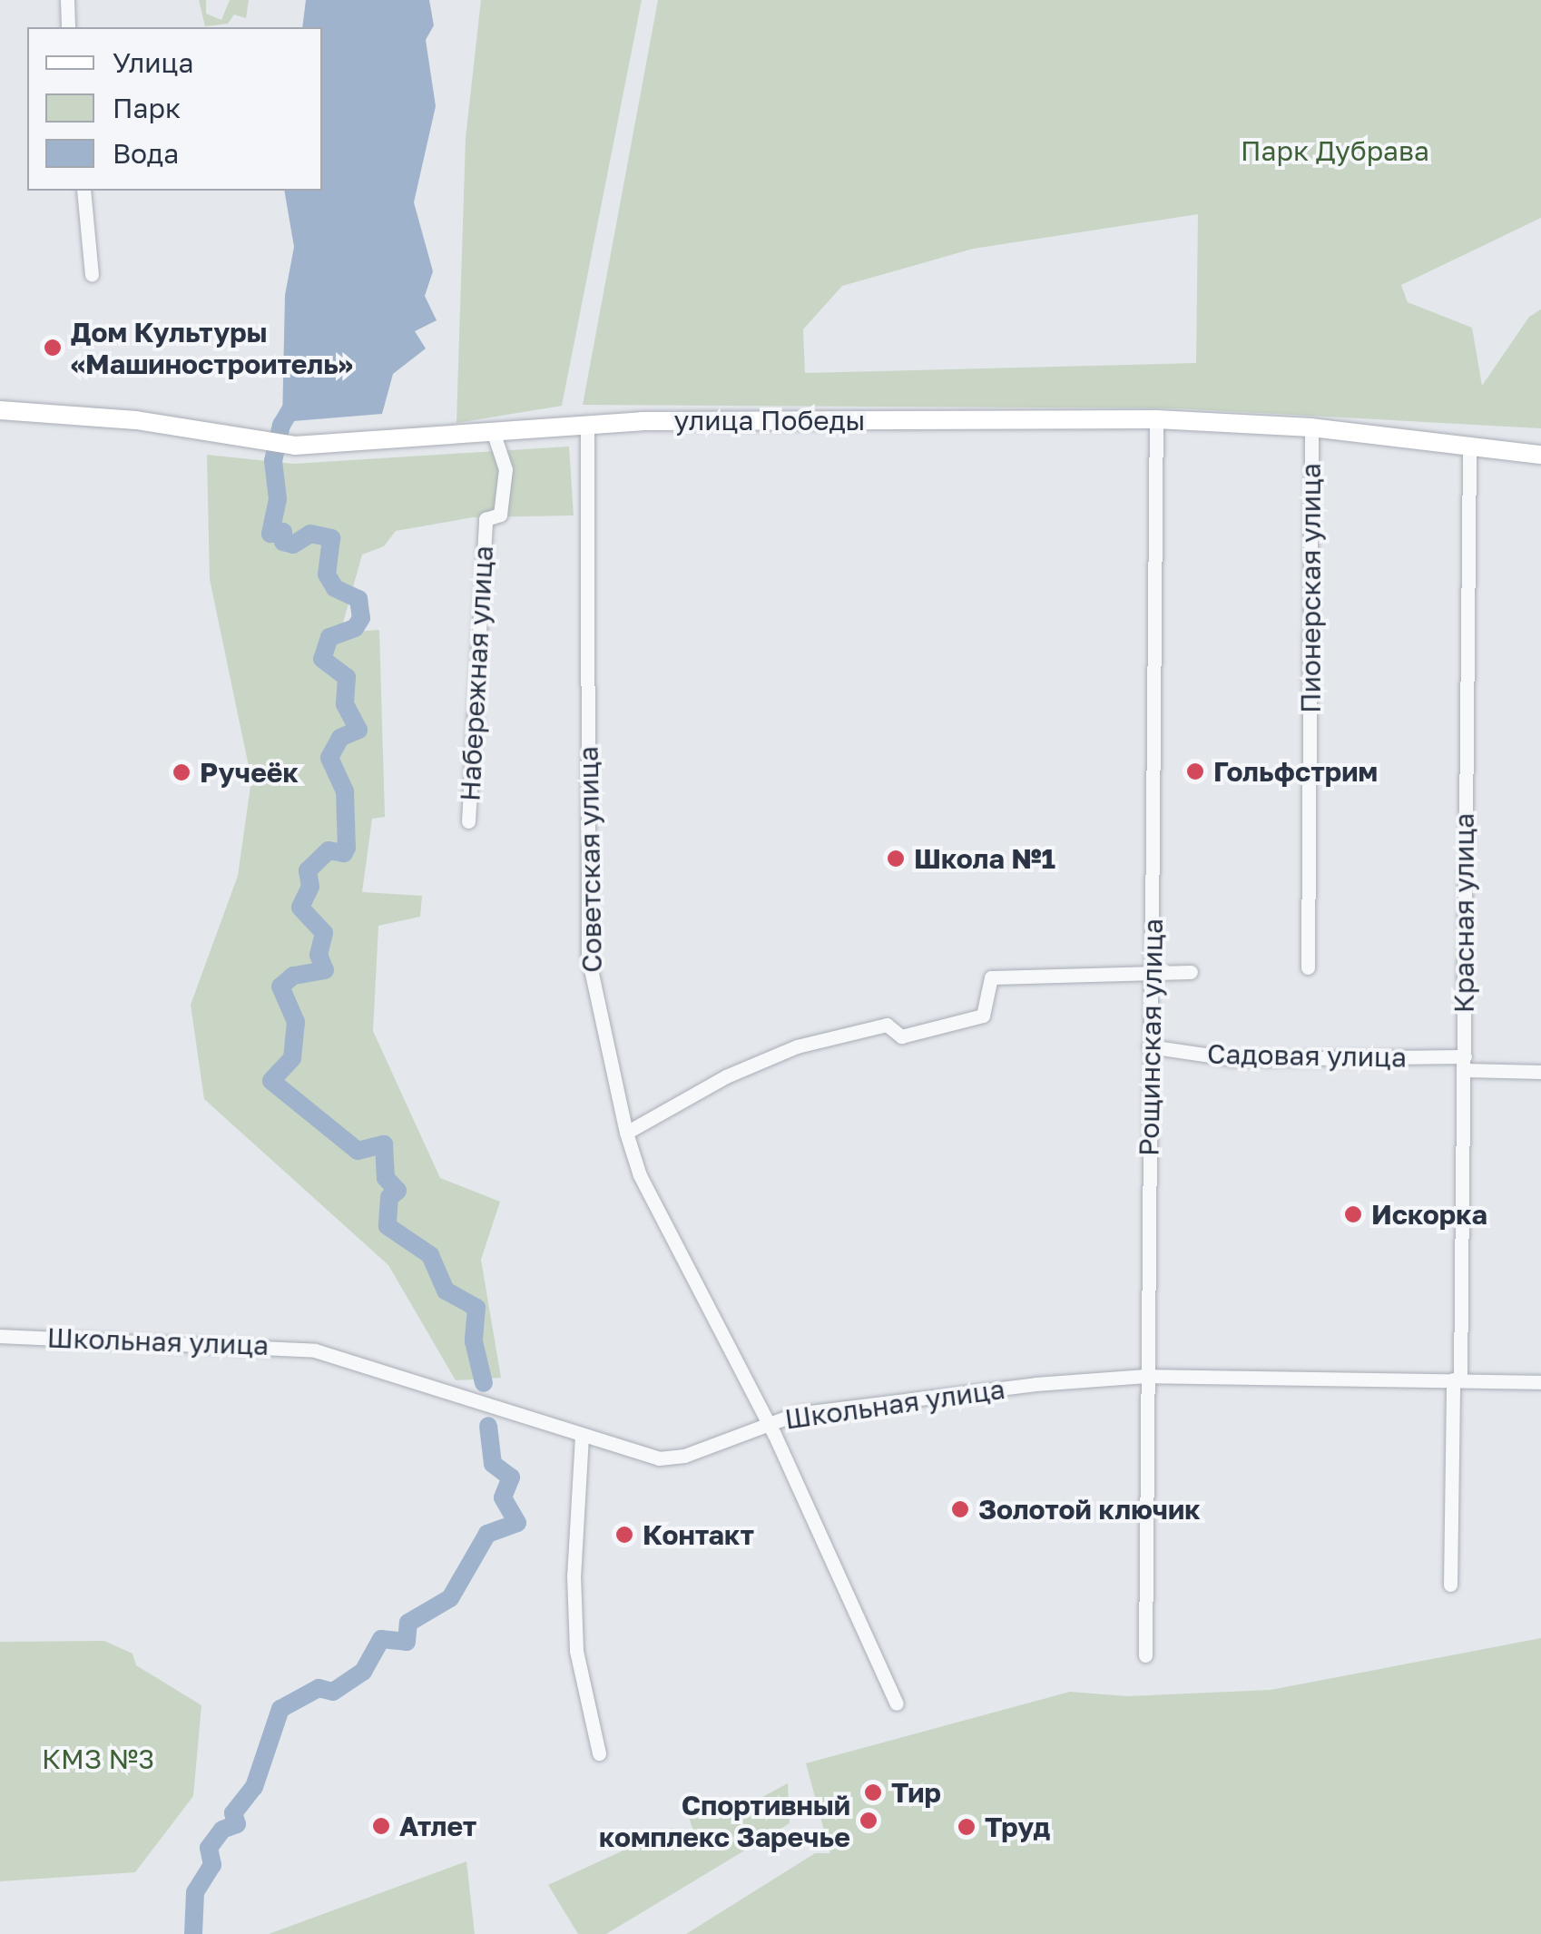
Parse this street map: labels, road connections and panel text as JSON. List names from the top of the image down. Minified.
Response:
{"streets":{"main road":["улица Победы"],"street":["Пионерская улица","Набережная улица","Советская улица","Красная улица","Рощинская улица","Садовая улица","Школьная улица"]},"crossings":[["улица Победы","Пионерская улица"],["улица Победы","Набережная улица"],["улица Победы","Советская улица"],["улица Победы","Красная улица"],["улица Победы","Рощинская улица"],["Советская улица","Школьная улица"],["Красная улица","Садовая улица"],["Красная улица","Школьная улица"],["Рощинская улица","Садовая улица"],["Рощинская улица","Школьная улица"]],"parks":["Парк Дубрава","КМЗ №3"],"places":["Дом Культуры «Машиностроитель»","Гольфстрим","Ручеёк","Школа №1","Искорка","Золотой ключик","Контакт","Тир","Спортивный комплекс Заречье","Атлет","Труд"],"legend":["Улица","Парк","Вода"]}
